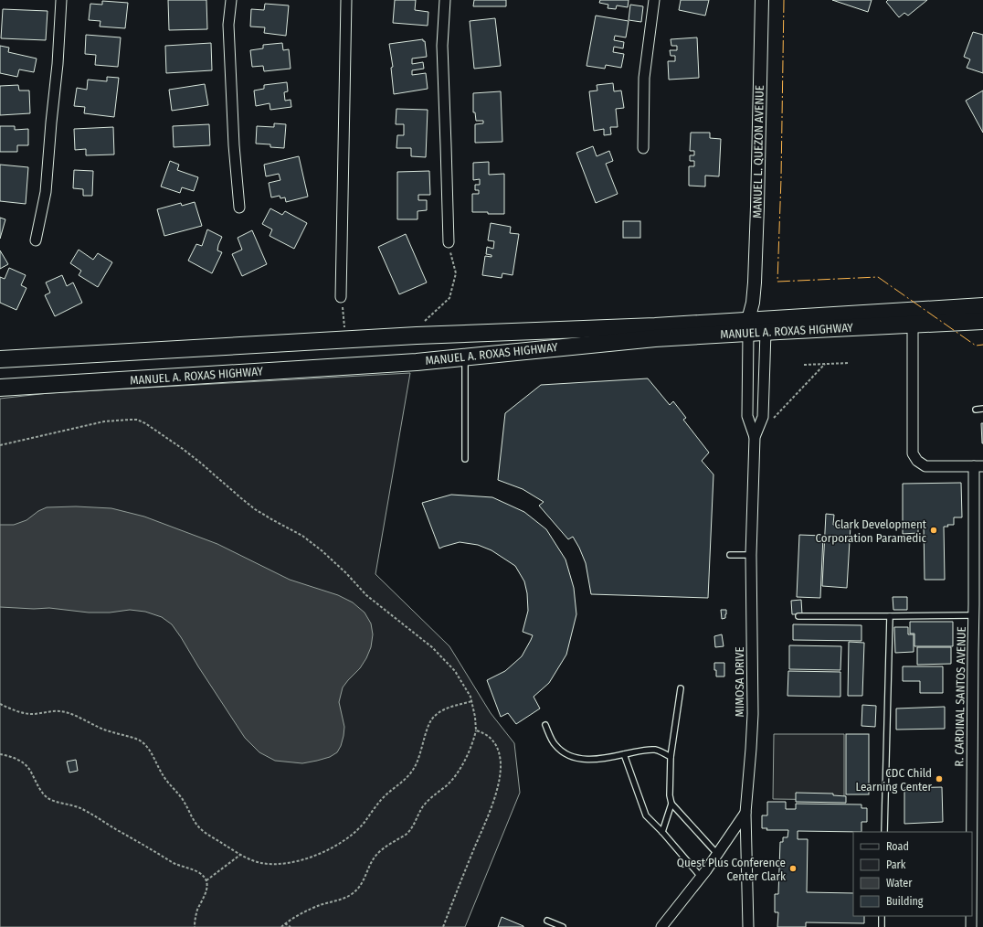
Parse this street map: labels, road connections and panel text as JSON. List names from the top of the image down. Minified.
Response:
{"streets":{"main road":["MANUEL A. ROXAS HIGHWAY"],"street":["MANUEL L. QUEZON AVENUE","MIMOSA DRIVE","R. CARDINAL SANTOS AVENUE"]},"crossings":[["MANUEL L. QUEZON AVENUE","MANUEL A. ROXAS HIGHWAY"],["MANUEL L. QUEZON AVENUE","MIMOSA DRIVE"],["MANUEL A. ROXAS HIGHWAY","MIMOSA DRIVE"]],"places":["Clark Development Corporation Paramedic","CDC Child Learning Center","Quest Plus Conference Center Clark"],"legend":["Road","Park","Water","Building"]}
